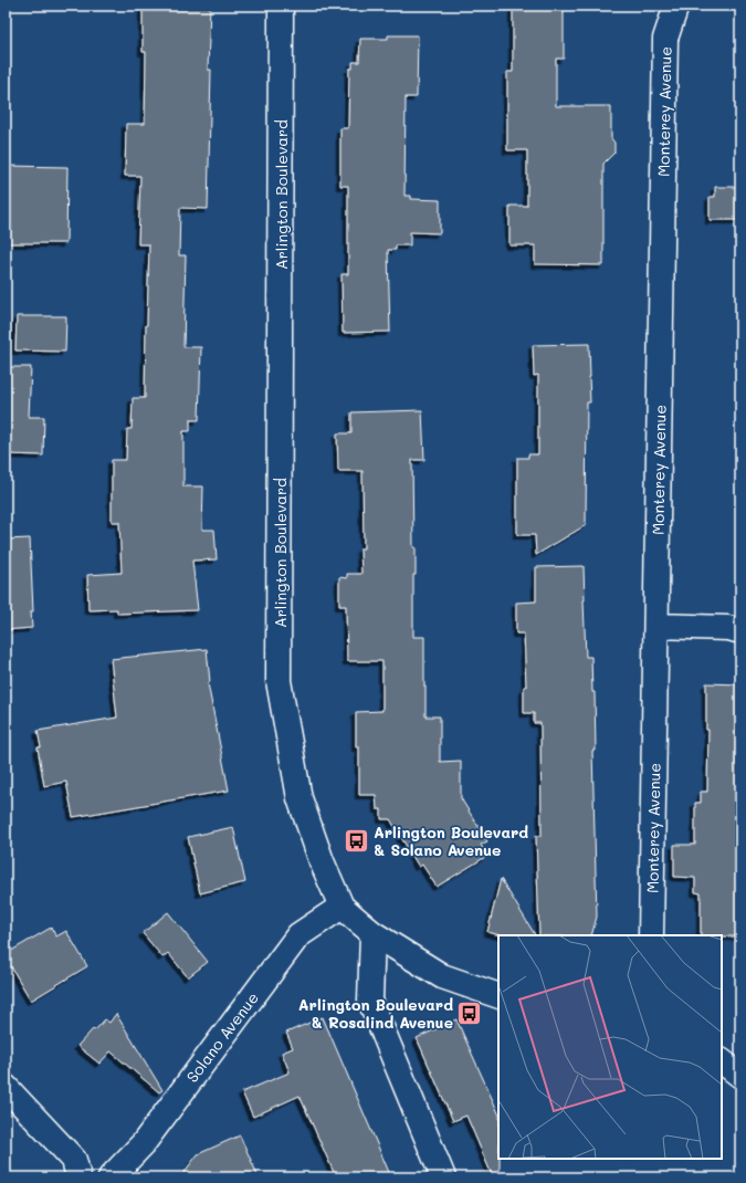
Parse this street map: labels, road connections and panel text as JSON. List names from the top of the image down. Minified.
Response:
{"streets":{"street":["Monterey Avenue","Arlington Boulevard","Solano Avenue"]},"crossings":[["Arlington Boulevard","Solano Avenue"]],"places":{"bus stop":["Arlington Boulevard & Solano Avenue","Arlington Boulevard & Rosalind Avenue"]}}
